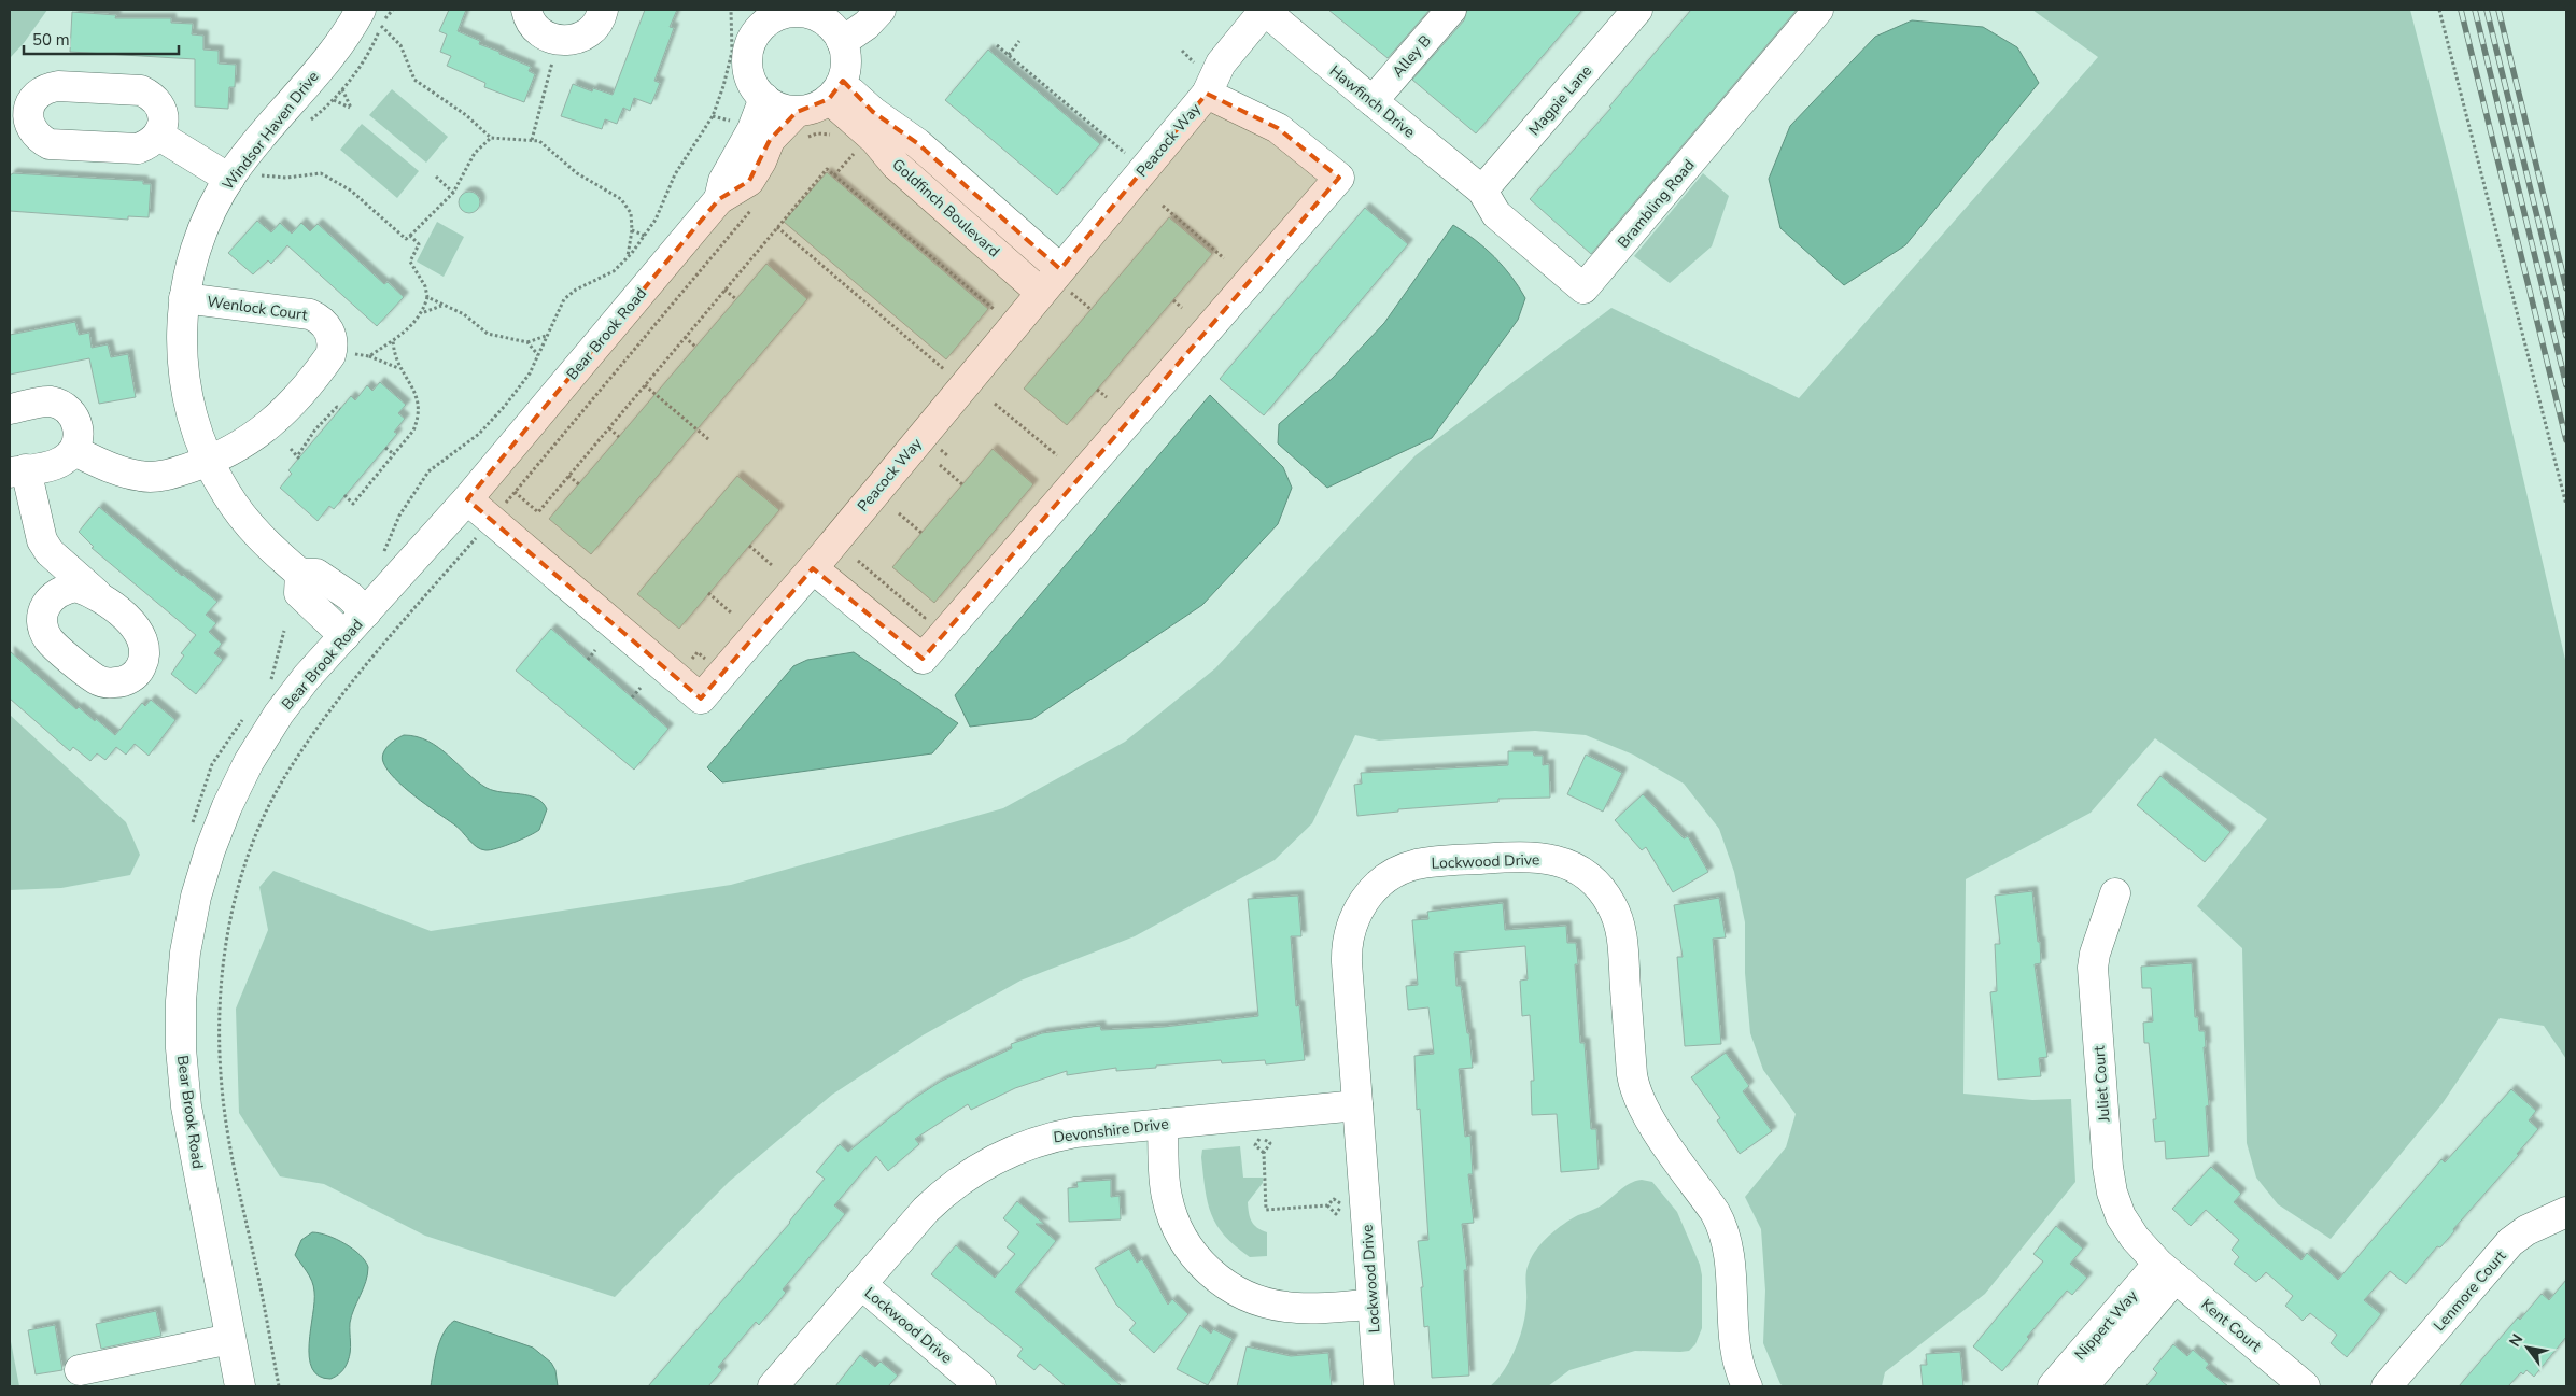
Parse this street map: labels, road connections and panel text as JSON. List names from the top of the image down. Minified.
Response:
{"streets":{"street":["Alley B","Magpie Lane","Hawfinch Drive","Windsor Haven Drive","Peacock Way","Brambling Road","Goldfinch Boulevard","Wenlock Court","Bear Brook Road","Lockwood Drive","Juliet Court","Devonshire Drive","Lenmore Court","Nippert Way","Kent Court"]},"crossings":[["Alley B","Hawfinch Drive"],["Magpie Lane","Hawfinch Drive"],["Magpie Lane","Brambling Road"],["Hawfinch Drive","Peacock Way"],["Hawfinch Drive","Brambling Road"],["Windsor Haven Drive","Wenlock Court"],["Peacock Way","Goldfinch Boulevard"],["Peacock Way","Bear Brook Road"],["Goldfinch Boulevard","Bear Brook Road"],["Lockwood Drive","Devonshire Drive"],["Juliet Court","Nippert Way"],["Juliet Court","Kent Court"],["Nippert Way","Kent Court"]],"scale_bar":"50 m","north":"top left"}
